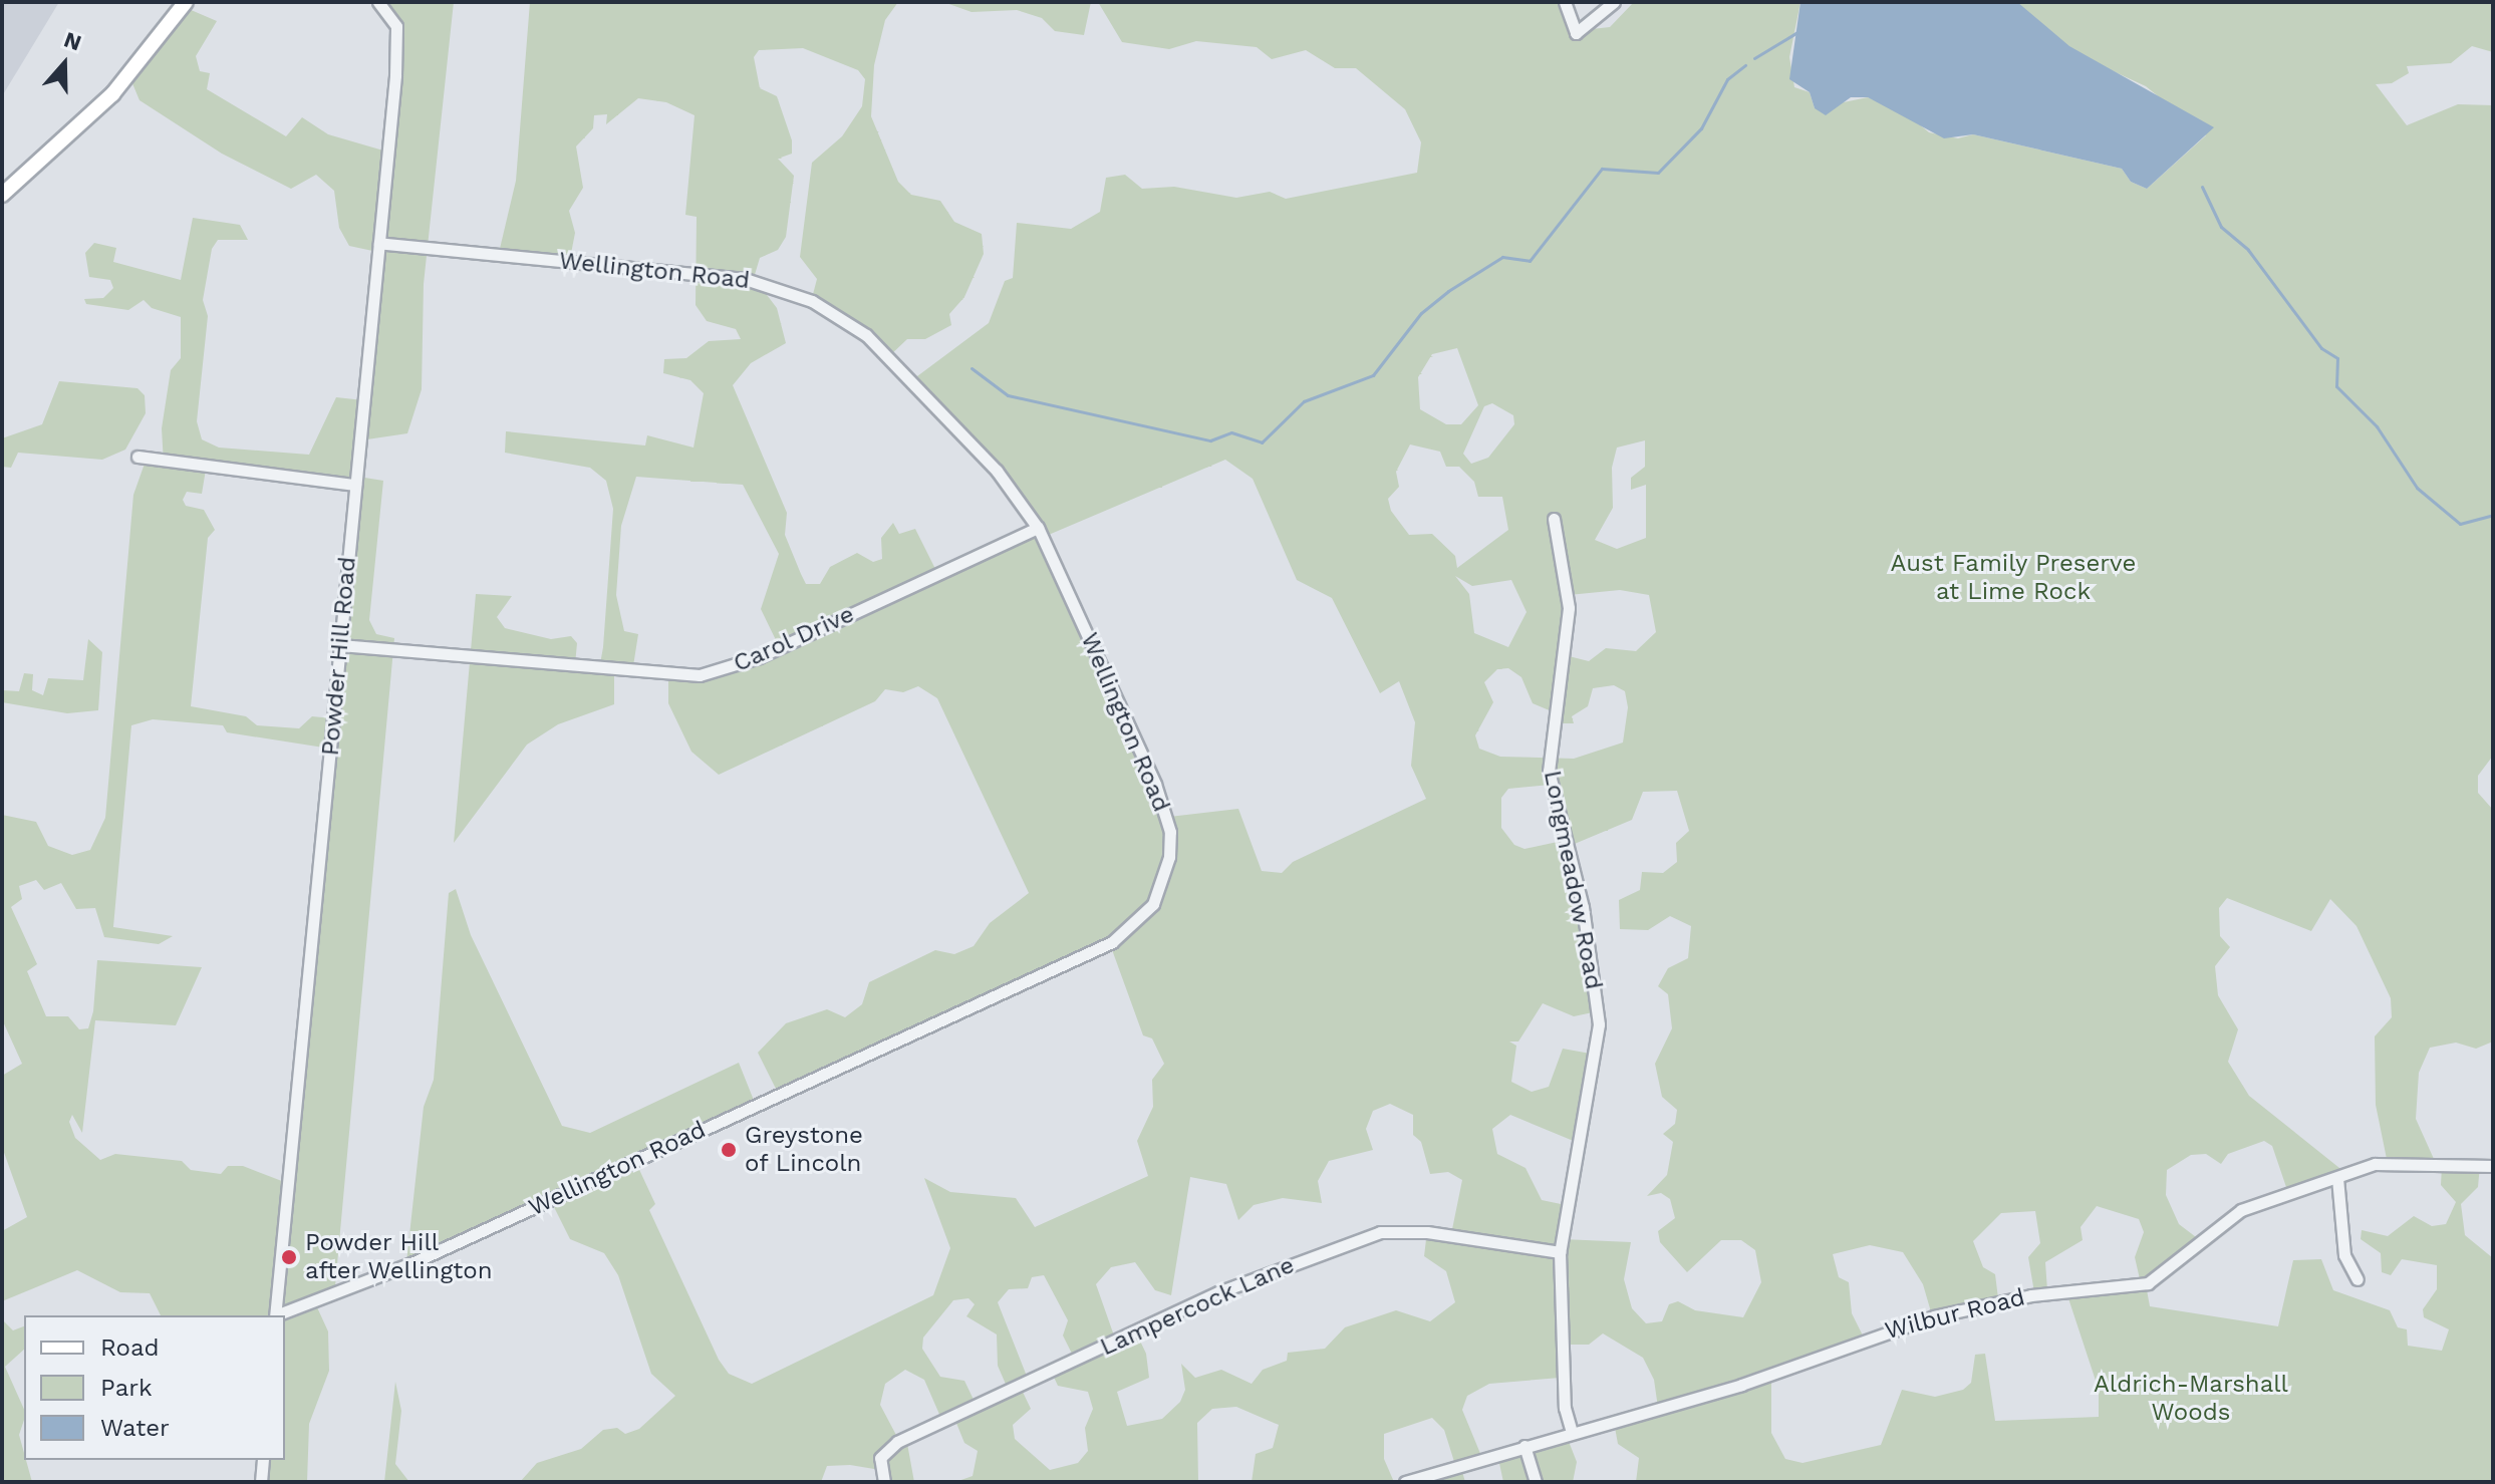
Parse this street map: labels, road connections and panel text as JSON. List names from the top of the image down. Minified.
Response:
{"streets":{"street":["Wellington Road","Carol Drive","Powder Hill Road","Longmeadow Road","Lampercock Lane","Wilbur Road"]},"crossings":[["Wellington Road","Carol Drive"],["Wellington Road","Powder Hill Road"],["Carol Drive","Powder Hill Road"],["Longmeadow Road","Lampercock Lane"],["Longmeadow Road","Wilbur Road"]],"parks":["Aust Family Preserve at Lime Rock","Aldrich-Marshall Woods"],"places":["Greystone of Lincoln","Powder Hill after Wellington"],"legend":["Road","Park","Water"],"north":"top"}
